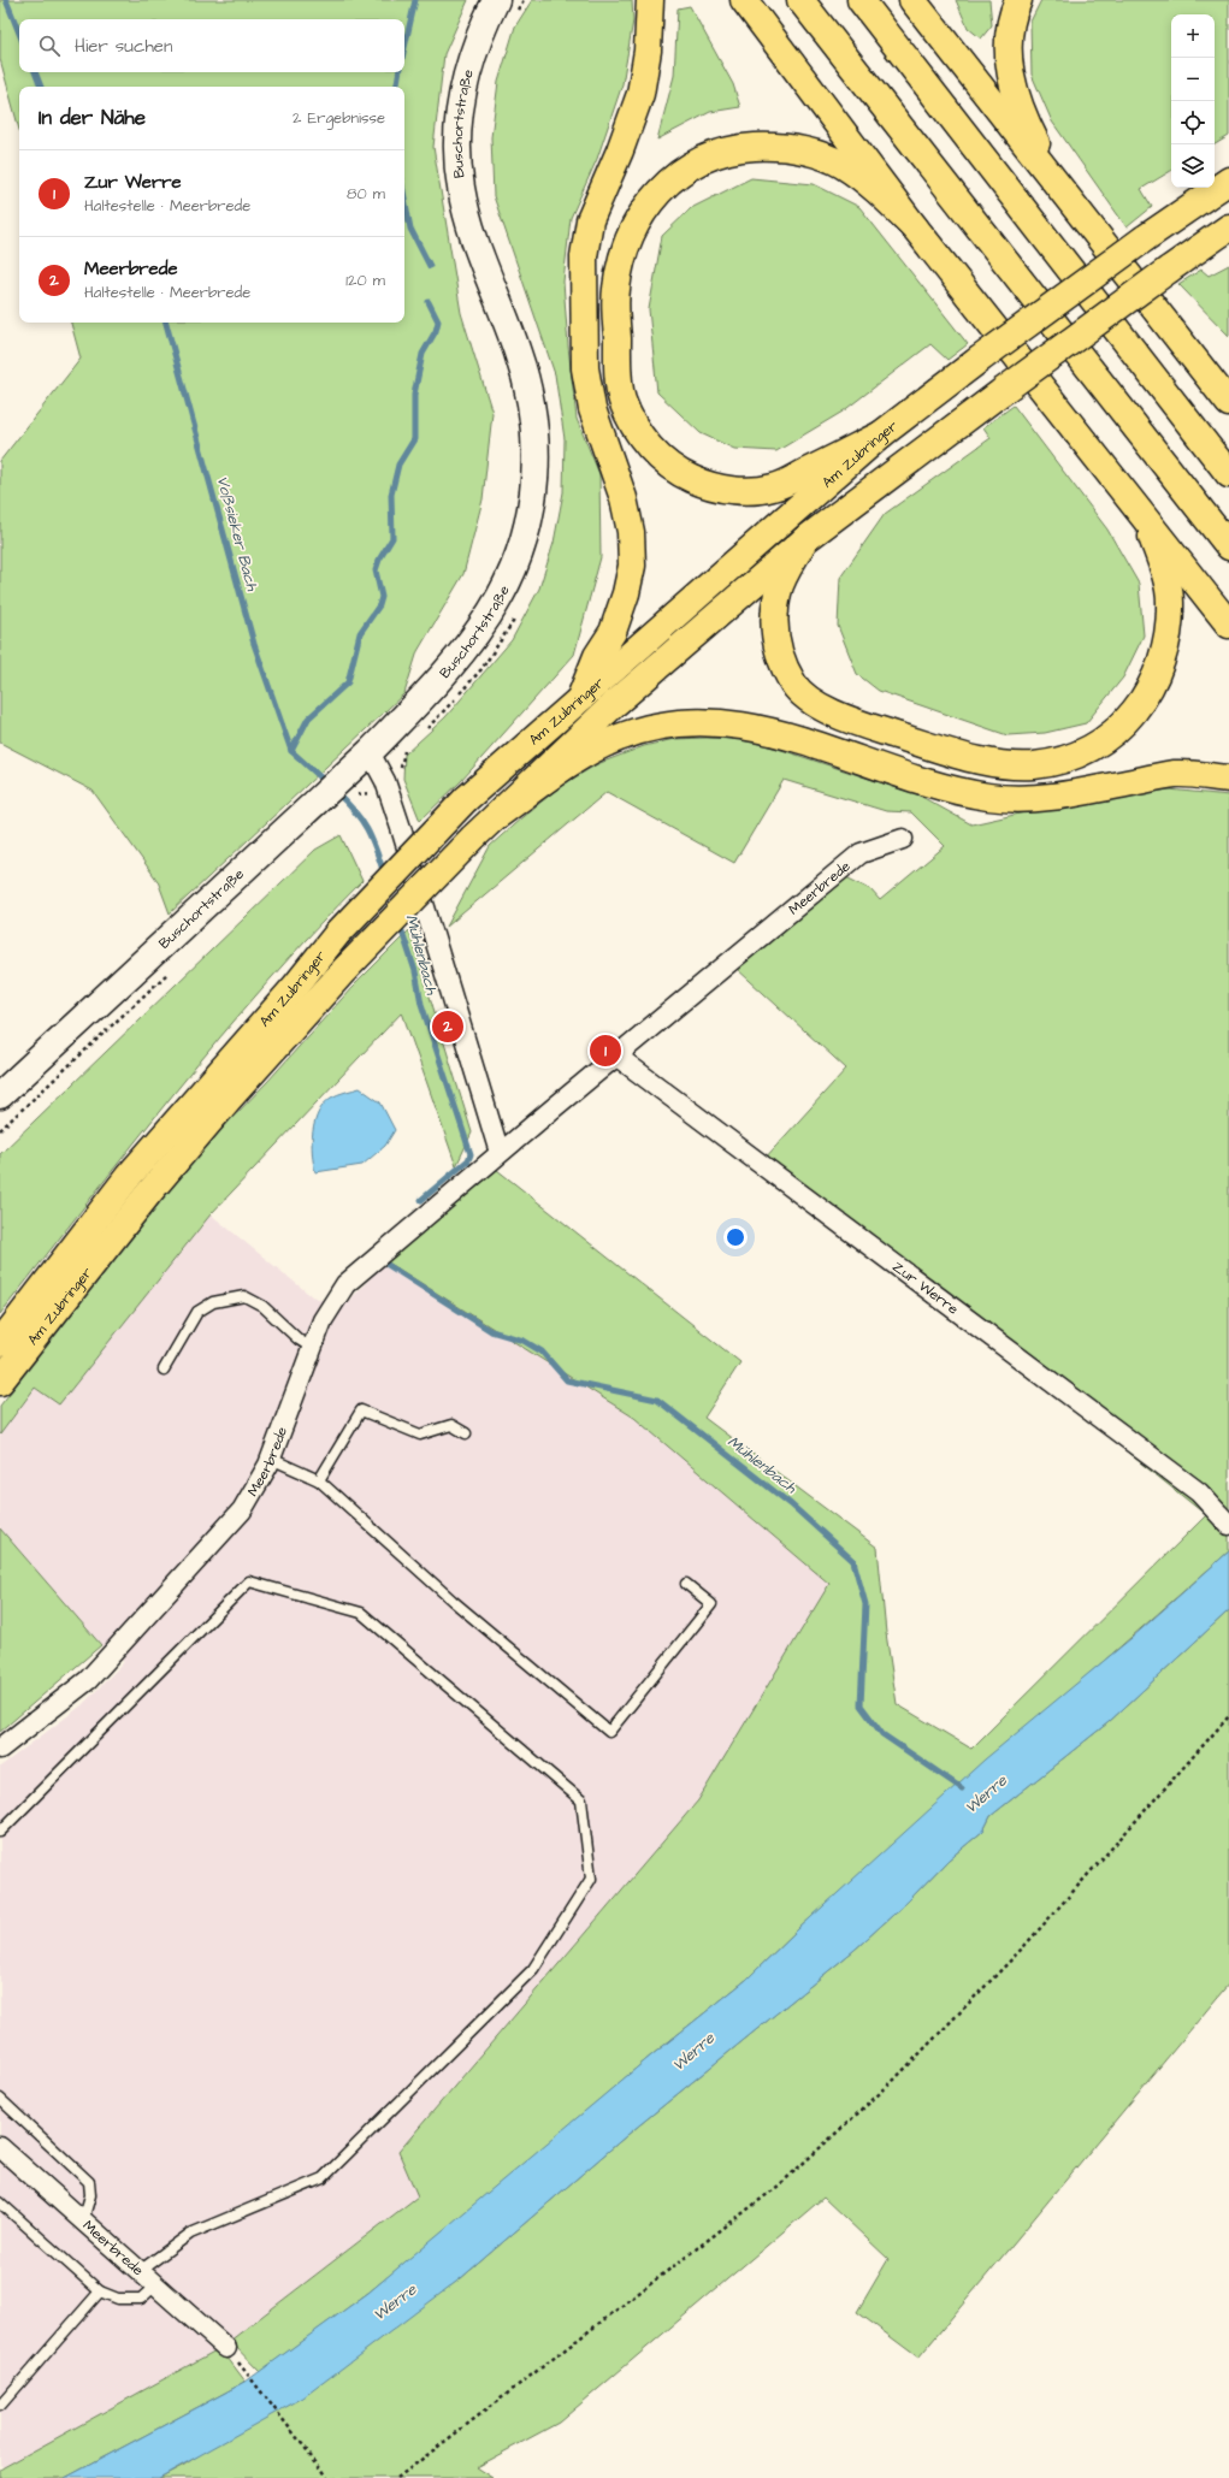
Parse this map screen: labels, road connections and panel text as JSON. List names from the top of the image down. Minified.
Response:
{"streets":{"highway":["Am Zubringer"],"main road":["Buschortstraße"],"street":["Meerbrede","Zur Werre"]},"crossings":[["Meerbrede","Zur Werre"]],"water":["Voßsieker Bach","Mühlenbach","Werre"],"page":{"map_buttons":["+","−"],"search":"Hier suchen","heading":["In der Nähe","2 Ergebnisse"],"list":[{"mark":"1","name":"Zur Werre","note":"Haltestelle · Meerbrede","value":"80 m"},{"mark":"2","name":"Meerbrede","note":"Haltestelle · Meerbrede","value":"120 m"}],"pins":["2","1"]}}
